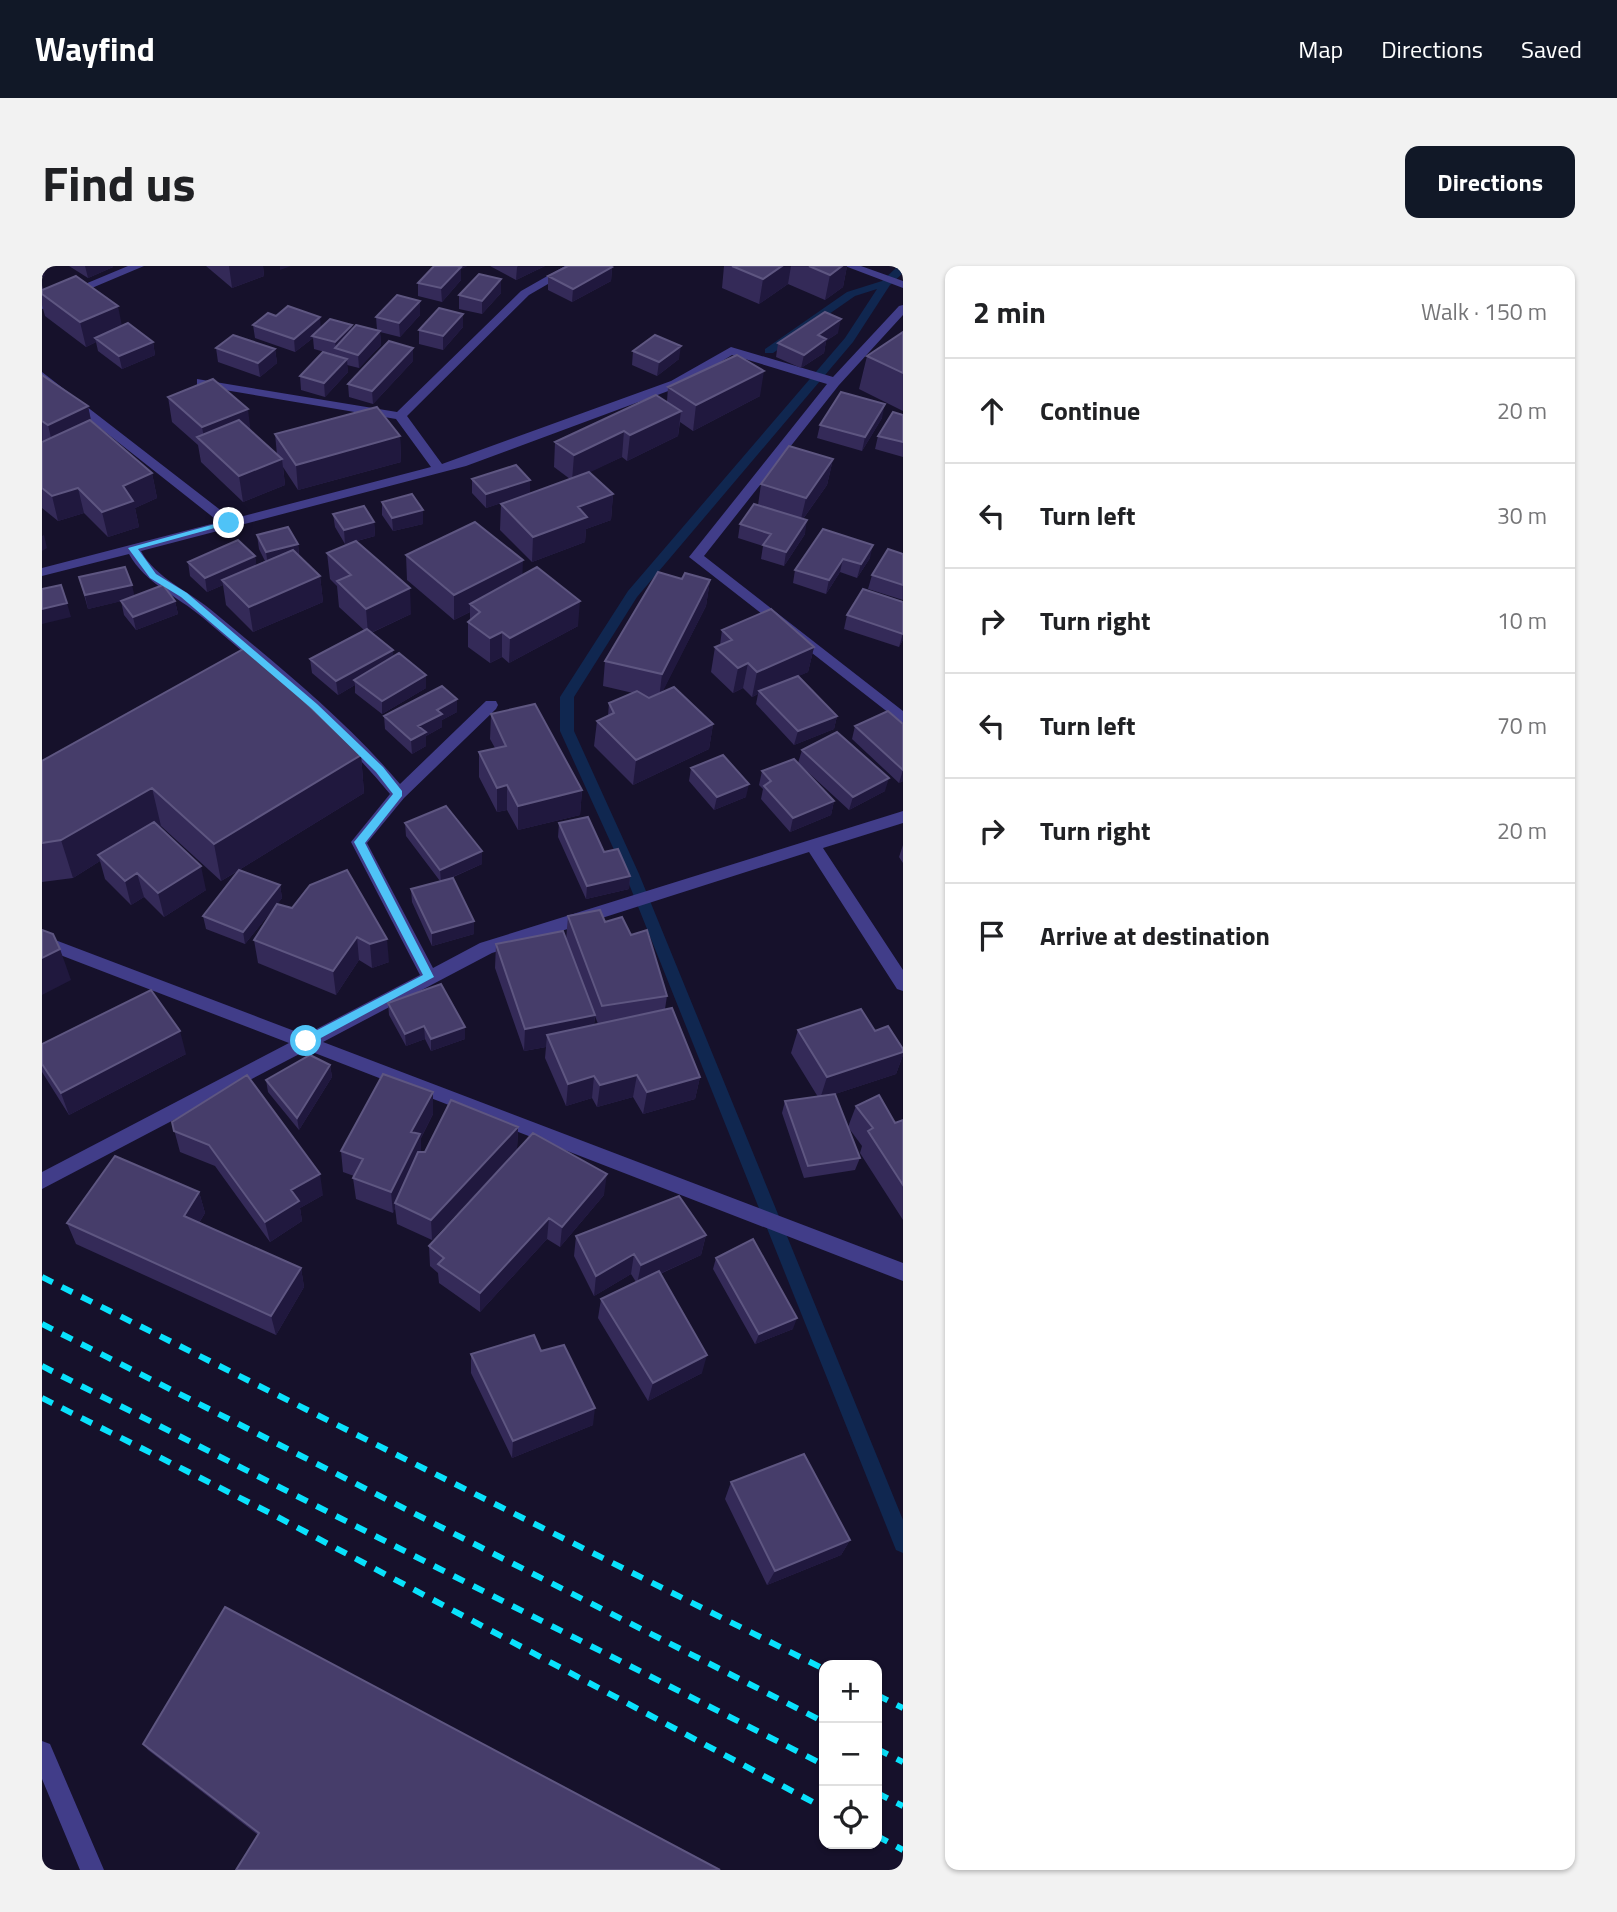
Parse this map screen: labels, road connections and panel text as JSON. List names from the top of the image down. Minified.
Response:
{"page":{"header":"Wayfind","nav":["Map","Directions","Saved"],"title":"Find us","buttons":"Directions","heading":["2 min","Walk · 150 m"],"list":[["Continue","20 m"],["Turn left","30 m"],["Turn right","10 m"],["Turn left","70 m"],["Turn right","20 m"],"Arrive at destination"],"map_buttons":["+","−"]}}
